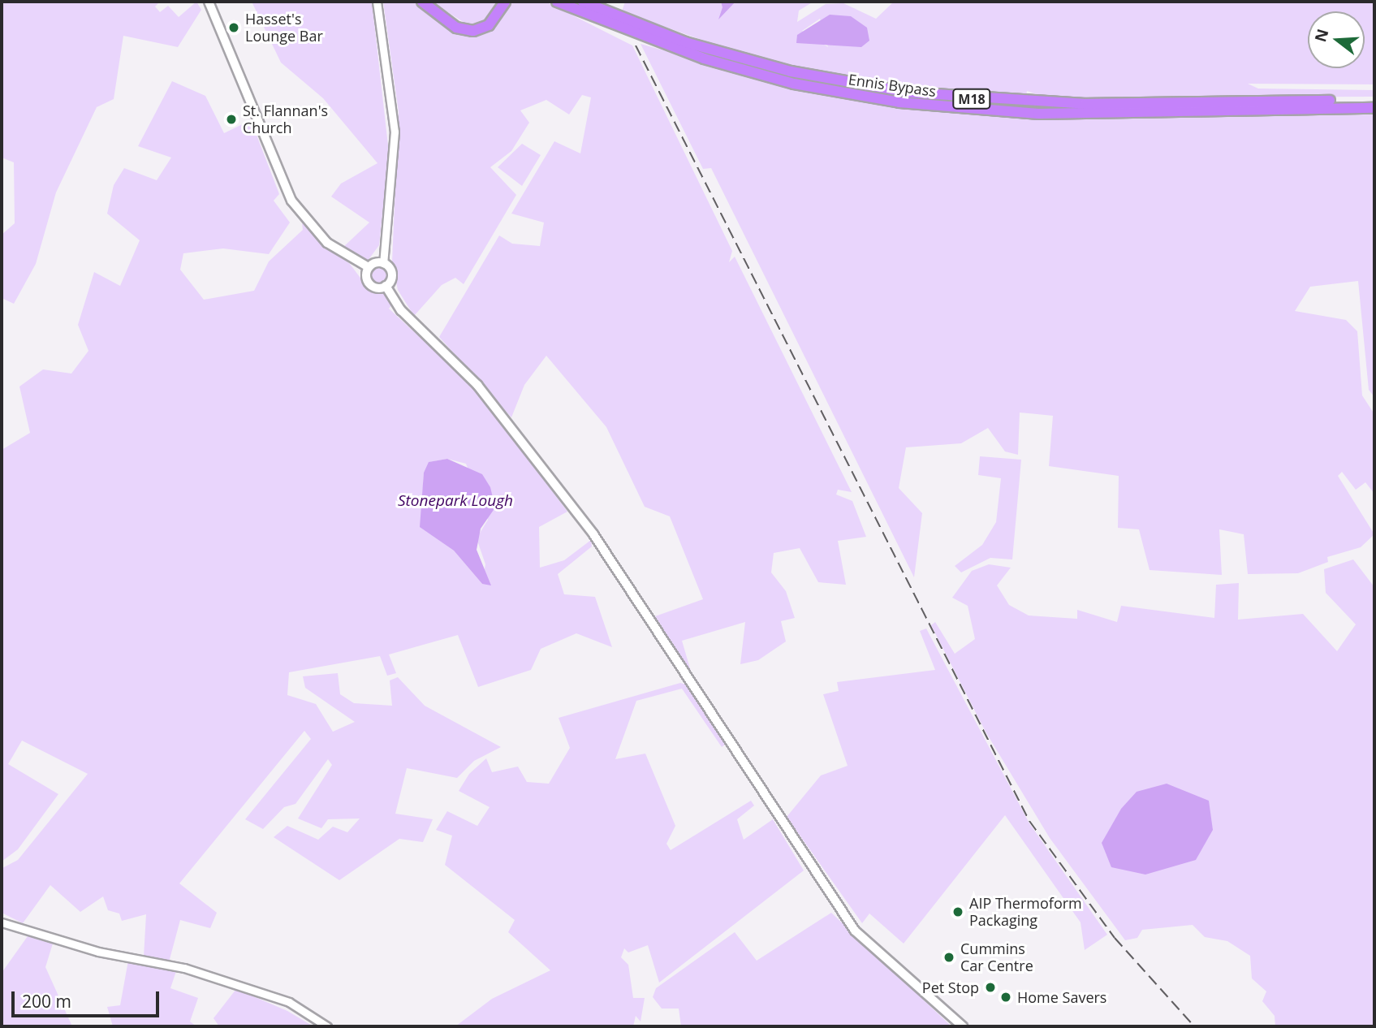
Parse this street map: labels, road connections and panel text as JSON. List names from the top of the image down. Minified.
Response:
{"streets":{"highway":["Ennis Bypass","M18"]},"water":["Stonepark Lough"],"places":["Hasset's Lounge Bar","St. Flannan's Church","AIP Thermoform Packaging","Cummins Car Centre","Pet Stop","Home Savers"],"scale_bar":"200 m","north":"left"}
